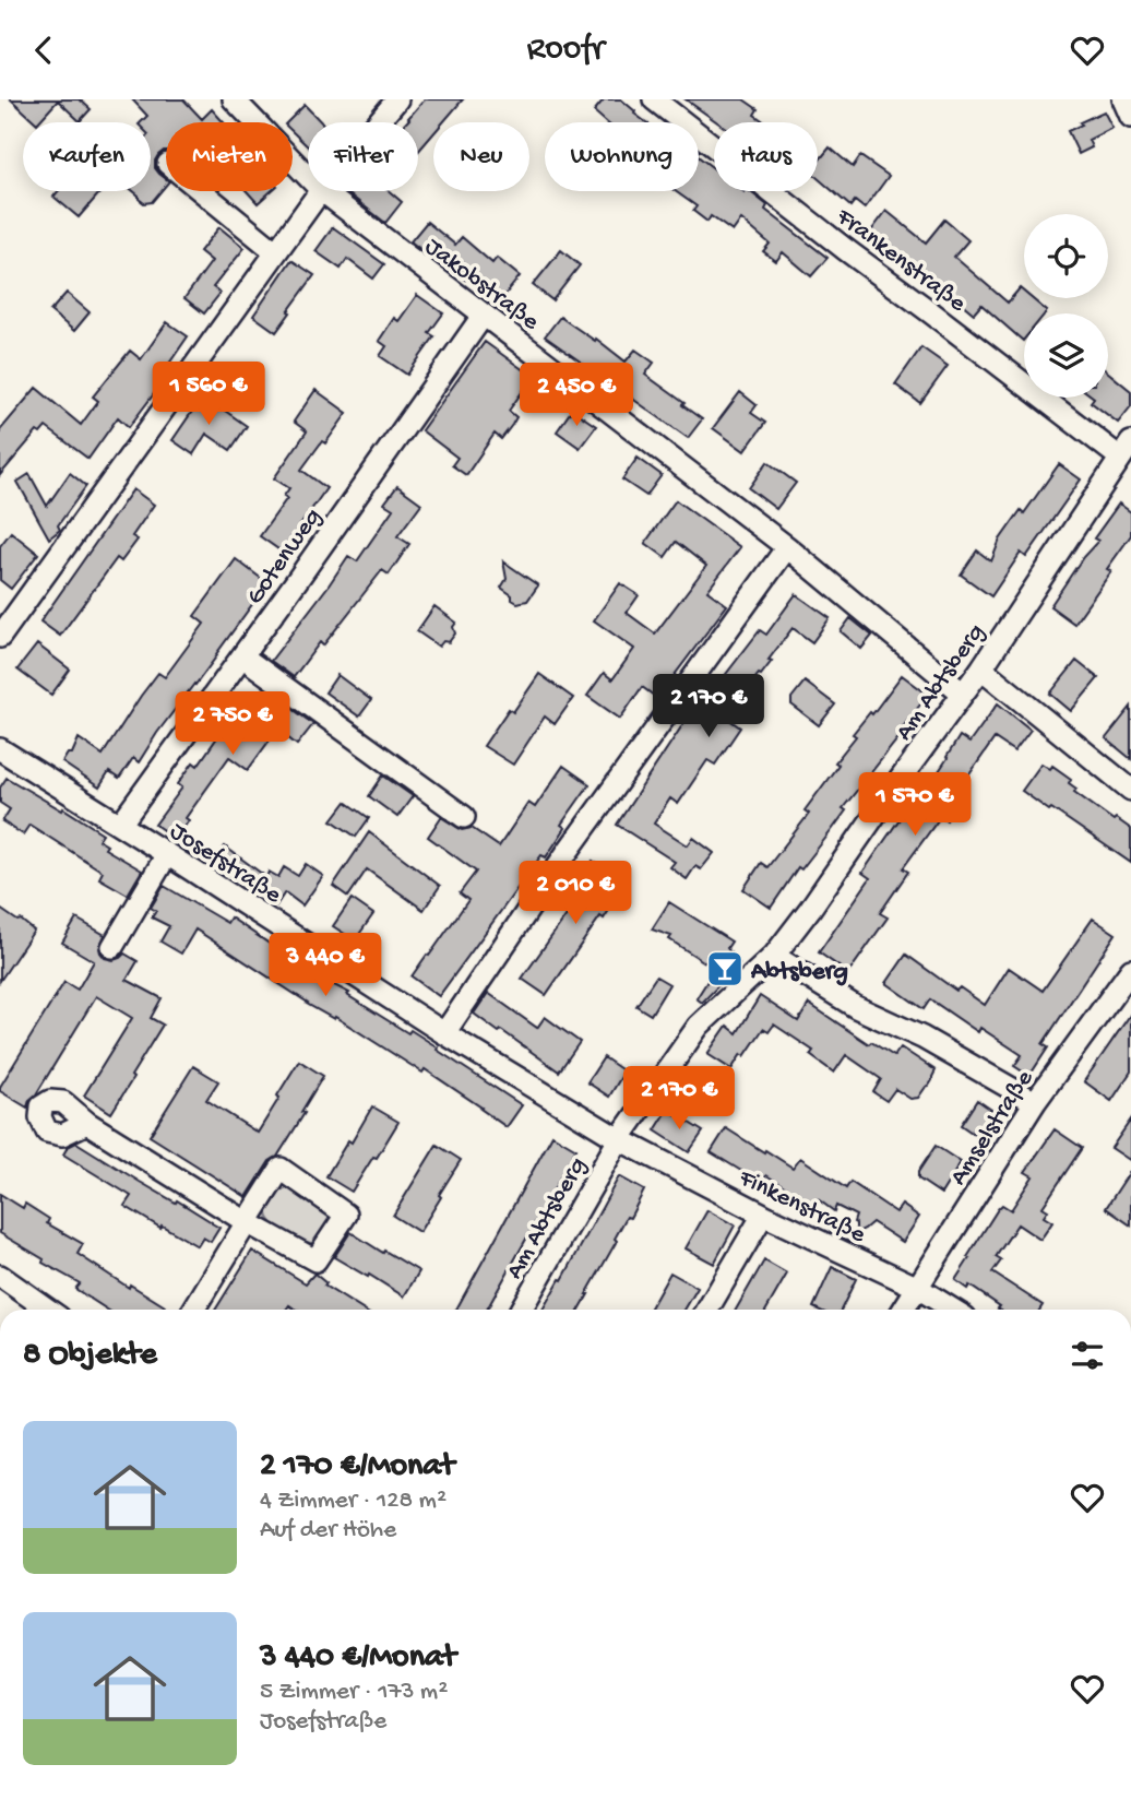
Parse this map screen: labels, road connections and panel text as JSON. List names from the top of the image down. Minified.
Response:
{"streets":{"street":["Frankenstraße","Jakobstraße","Gotenweg","Am Abtsberg","Josefstraße","Amselstraße","Finkenstraße"]},"crossings":[["Frankenstraße","Am Abtsberg"],["Jakobstraße","Gotenweg"],["Jakobstraße","Am Abtsberg"],["Gotenweg","Josefstraße"],["Am Abtsberg","Josefstraße"],["Am Abtsberg","Finkenstraße"],["Josefstraße","Finkenstraße"],["Amselstraße","Finkenstraße"]],"places":{"bar":["Abtsberg"]},"page":{"header":"Roofr","chip":["Kaufen","Mieten","Filter","Neu","Wohnung","Haus"],"price":["1 560 €","2 450 €","2 170 €","2 750 €","1 570 €","2 010 €","3 440 €","2 170 €"],"heading":"8 Objekte","list":[{"name":"2 170 €/Monat","note":"4 Zimmer · 128 m² · Auf der Höhe"},{"name":"3 440 €/Monat","note":"5 Zimmer · 173 m² · Josefstraße"}]}}
